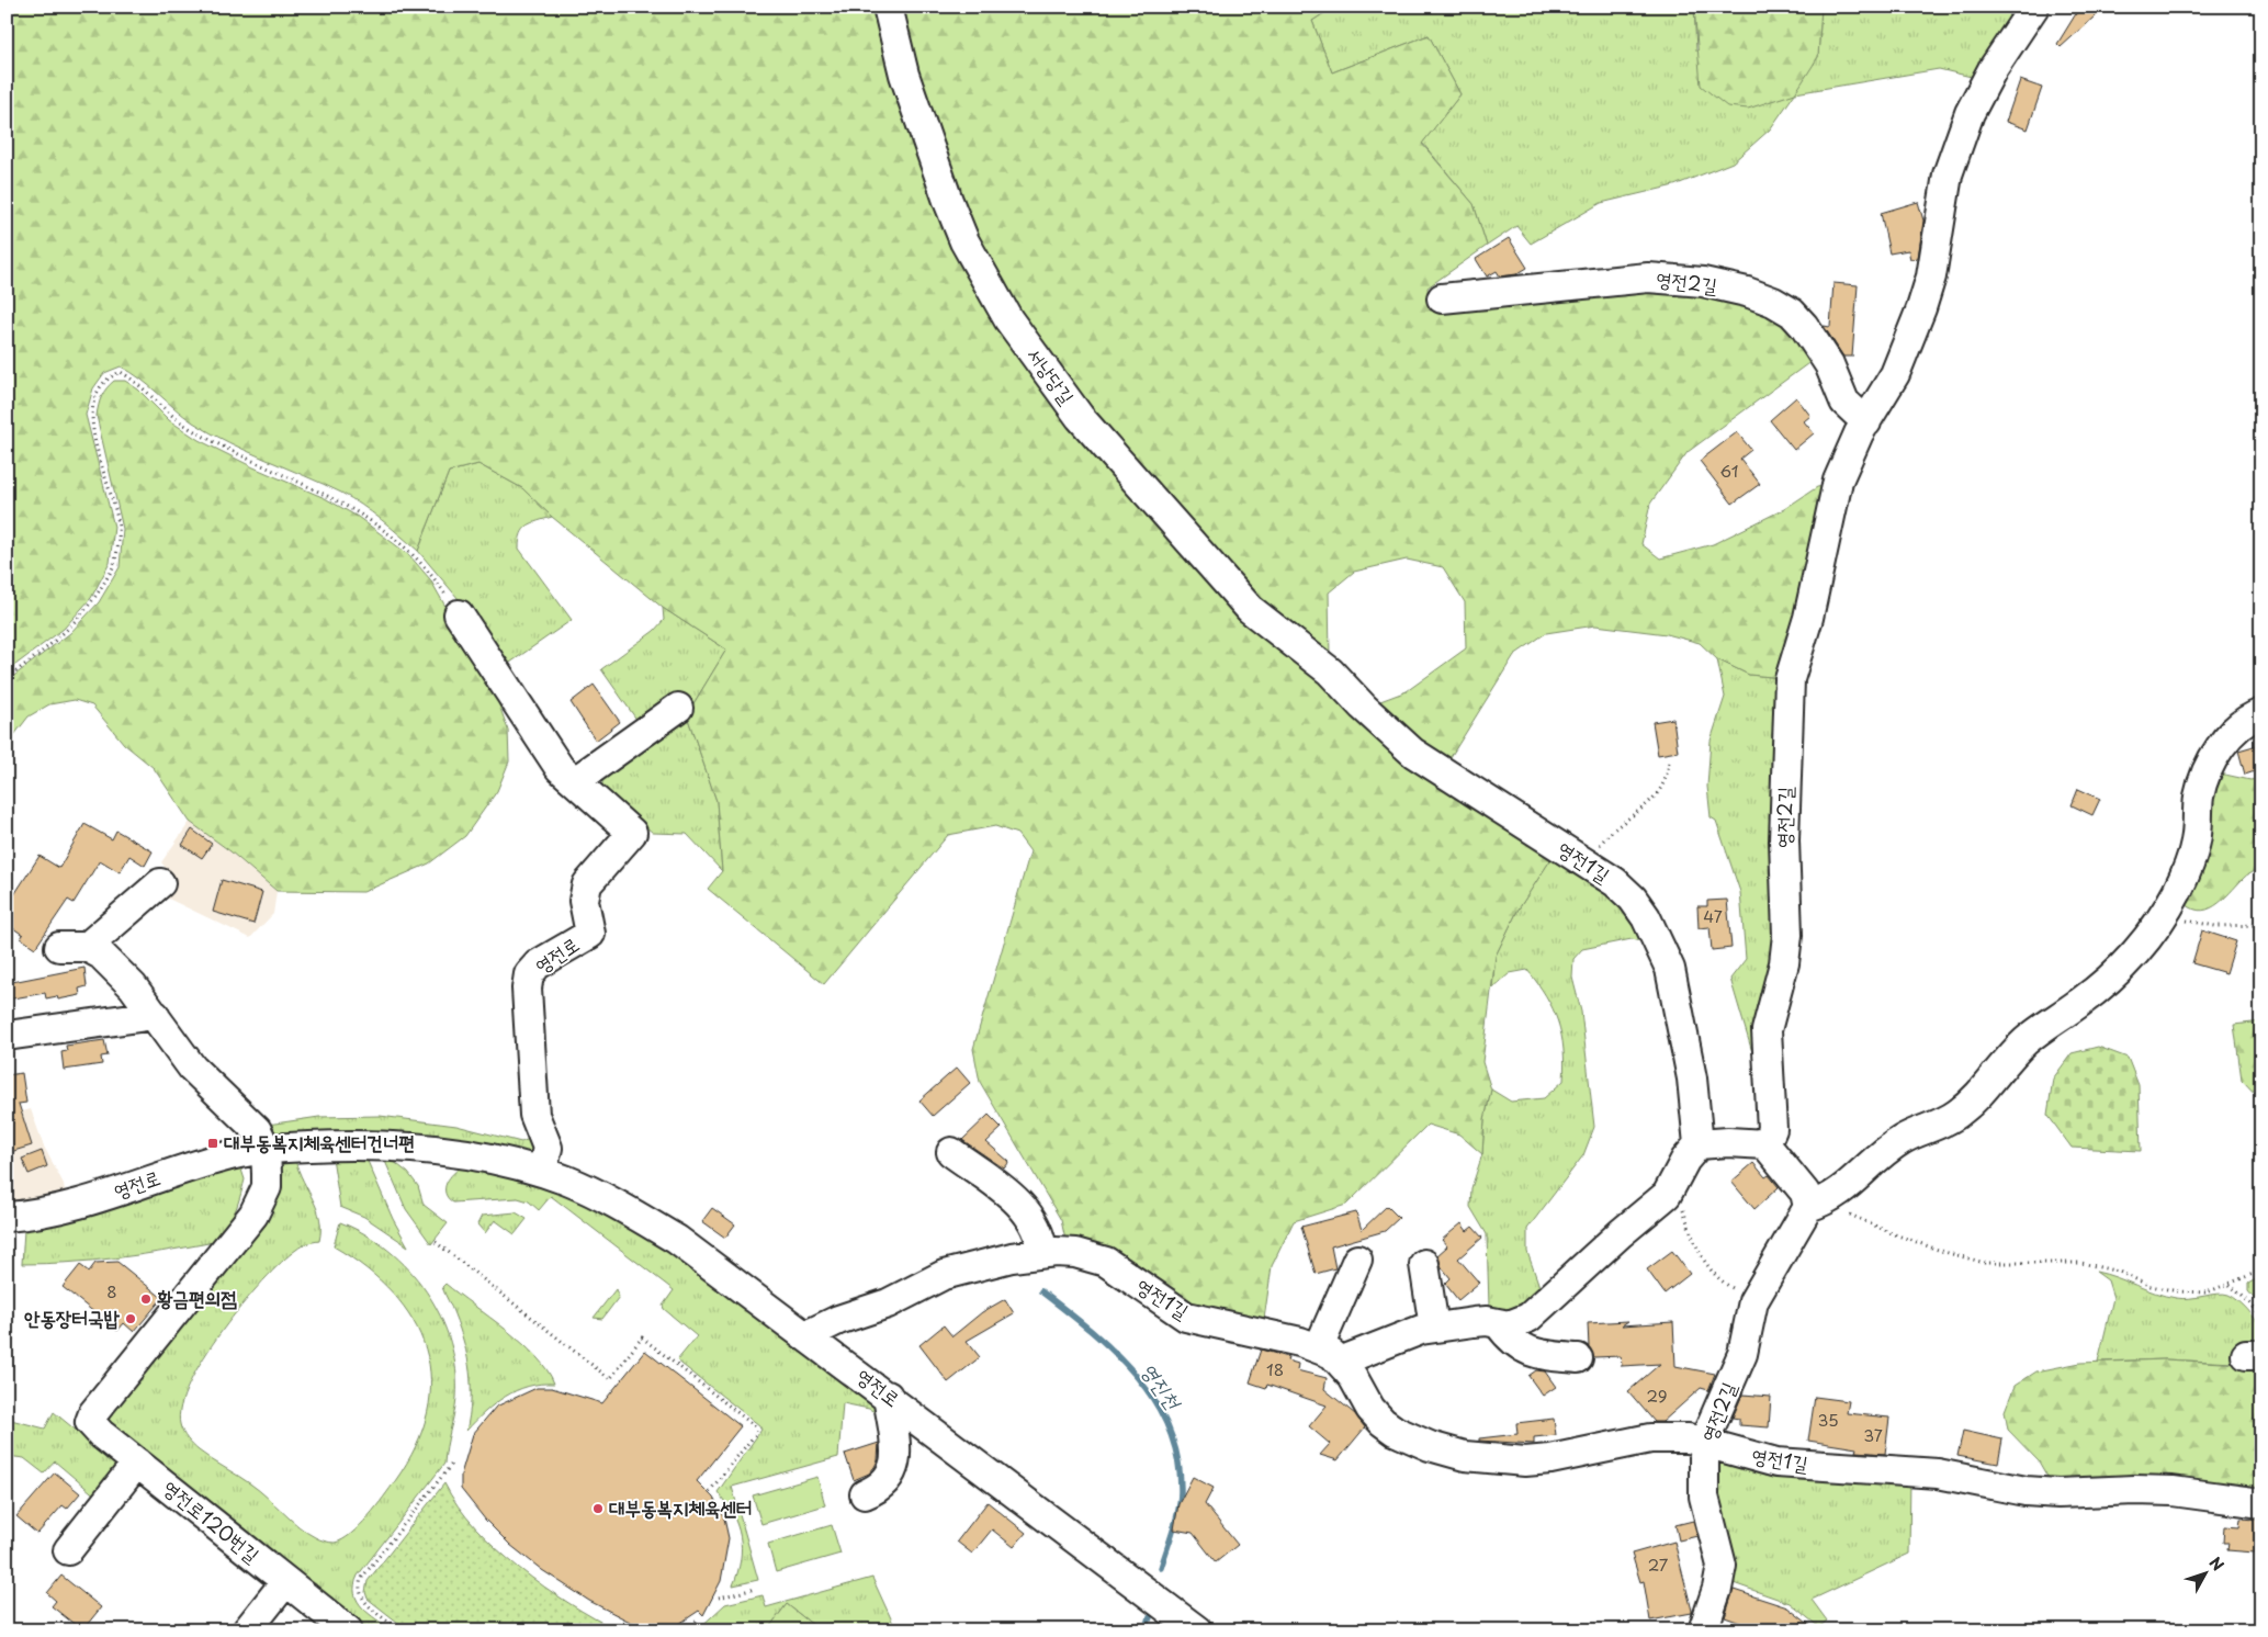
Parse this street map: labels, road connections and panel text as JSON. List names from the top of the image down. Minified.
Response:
{"streets":{"street":["영전2길","서낭당길","영전1길","영전로","영전로120번길"]},"crossings":[["영전2길","영전1길"],["서낭당길","영전1길"],["영전1길","영전로"],["영전로","영전로120번길"]],"water":["영진천"],"places":{"transit":["대부동복지체육센터건너편"],"other":["황금편의점","안동장터국밥","대부동복지체육센터"]},"house_numbers":["61","47","8","18","29","35","37","27"],"north":"top right"}
